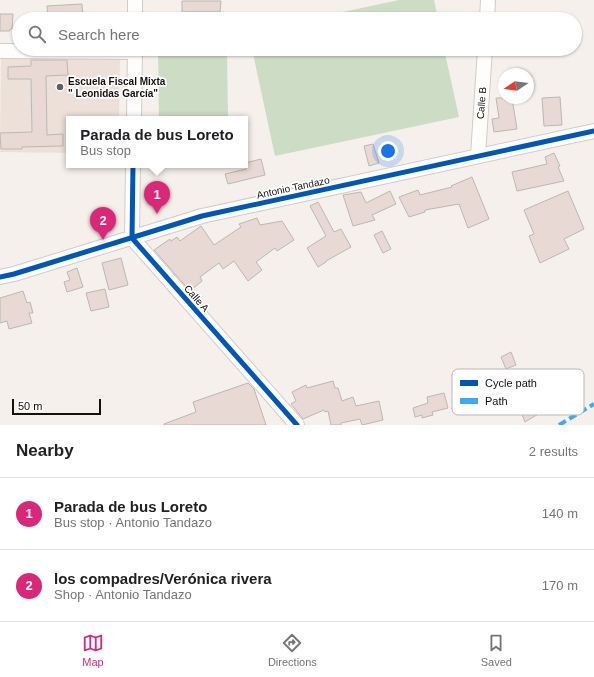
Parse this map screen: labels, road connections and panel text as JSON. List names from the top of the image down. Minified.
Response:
{"streets":{"street":["Calle B","Antonio Tandazo","Calle A"]},"crossings":[["Calle B","Antonio Tandazo"],["Antonio Tandazo","Calle A"]],"places":["Escuela Fiscal Mixta \" Leonidas García\""],"legend":["Cycle path","Path"],"scale_bar":"50 m","north":"left","page":{"search":"Search here","popup":["Parada de bus Loreto","Bus stop"],"pins":["1","2"],"scale":"50 m","heading":["Nearby","2 results"],"list":[{"mark":"1","name":"Parada de bus Loreto","note":"Bus stop · Antonio Tandazo","value":"140 m"},{"mark":"2","name":"los compadres/Verónica rivera","note":"Shop · Antonio Tandazo","value":"170 m"}],"nav":["Map","Directions","Saved"]}}
